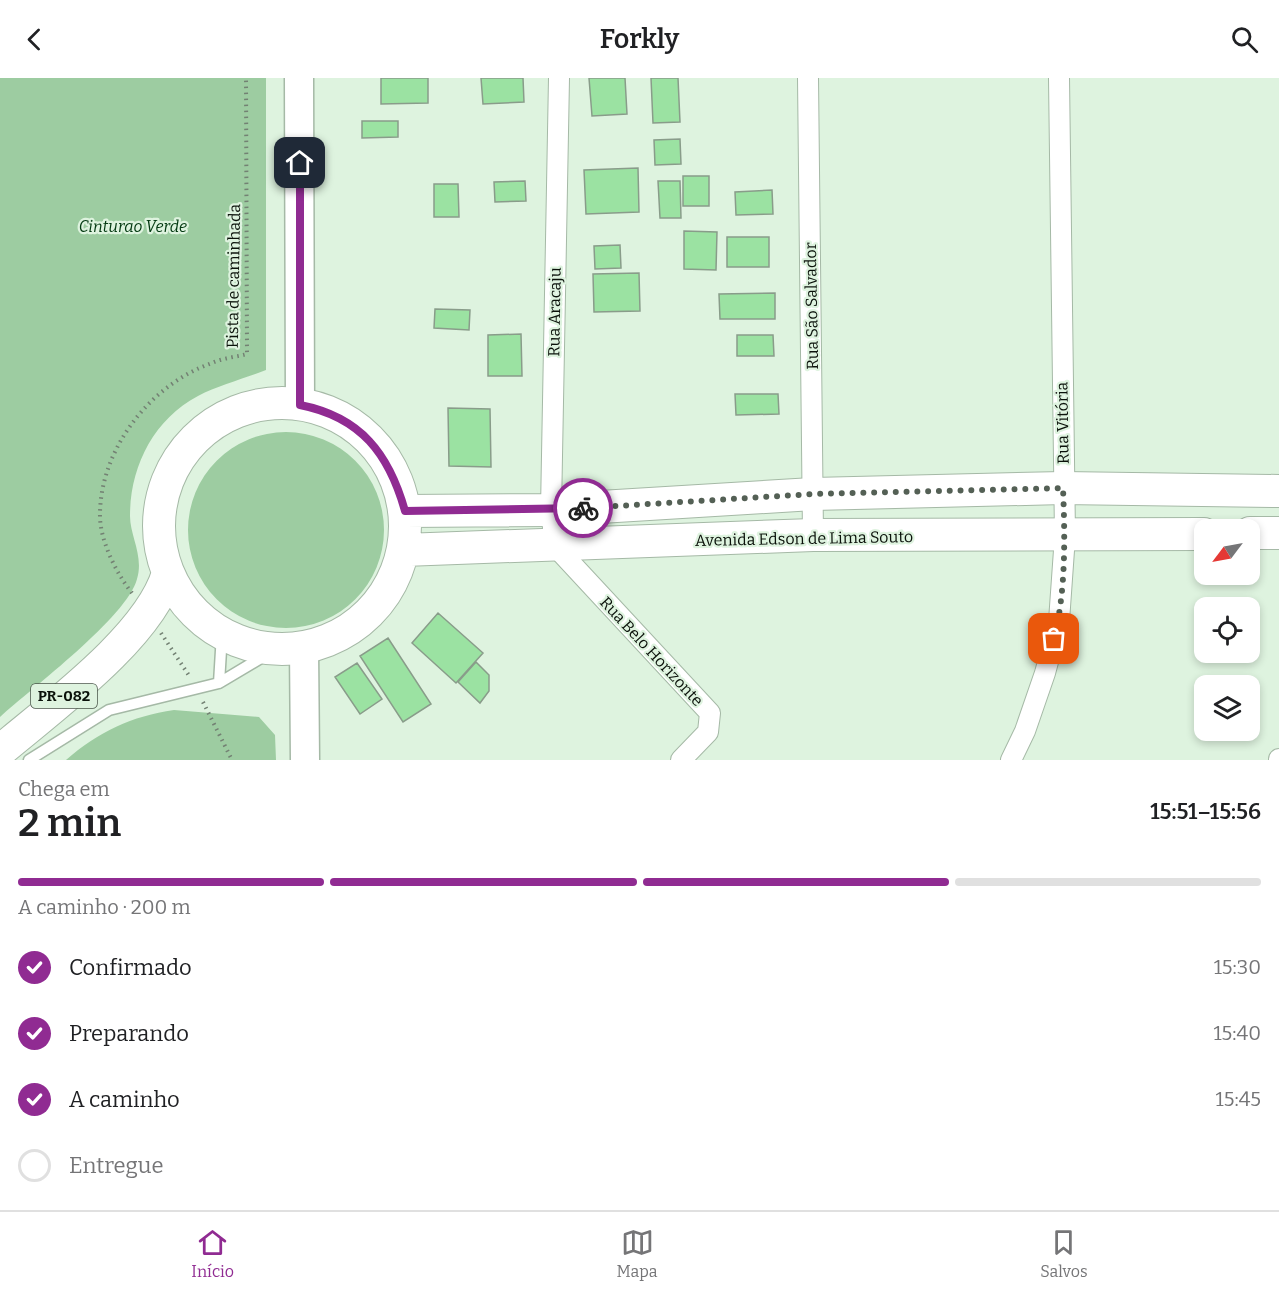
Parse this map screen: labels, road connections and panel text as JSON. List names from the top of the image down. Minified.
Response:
{"streets":{"main road":["Avenida Edson de Lima Souto","PR-082"],"street":["Rua São Salvador","Rua Aracaju","Rua Vitória","Rua Belo Horizonte"],"path":["Pista de caminhada"]},"crossings":[["Pista de caminhada","PR-082"],["Rua São Salvador","Avenida Edson de Lima Souto"],["Rua Aracaju","Avenida Edson de Lima Souto"],["Rua Aracaju","Rua Belo Horizonte"],["Rua Vitória","Avenida Edson de Lima Souto"],["Avenida Edson de Lima Souto","Rua Belo Horizonte"]],"parks":["Cinturao Verde"],"north":"bottom left","page":{"header":"Forkly","heading":["2 min","Chega em","15:51–15:56"],"bar":"A caminho · 200 m","list":[["Confirmado","15:30"],["Preparando","15:40"],["A caminho","15:45"],"Entregue"],"tabs":["Início","Mapa","Salvos"]}}
